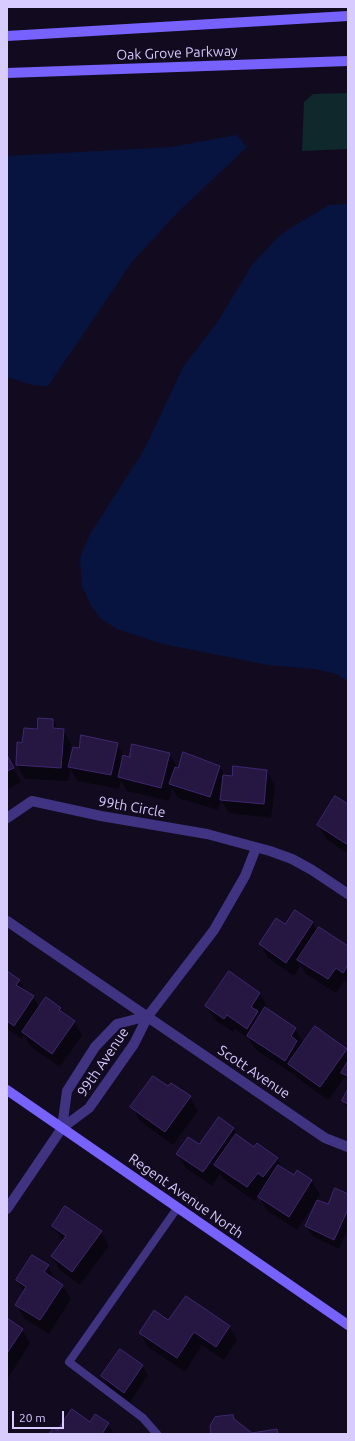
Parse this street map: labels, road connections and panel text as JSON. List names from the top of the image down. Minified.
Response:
{"streets":{"street":["Oak Grove Parkway","99th Circle","99th Avenue","Scott Avenue","Regent Avenue North"]},"crossings":[["99th Circle","99th Avenue"],["99th Avenue","Scott Avenue"],["99th Avenue","Regent Avenue North"]],"scale_bar":"20 m"}
